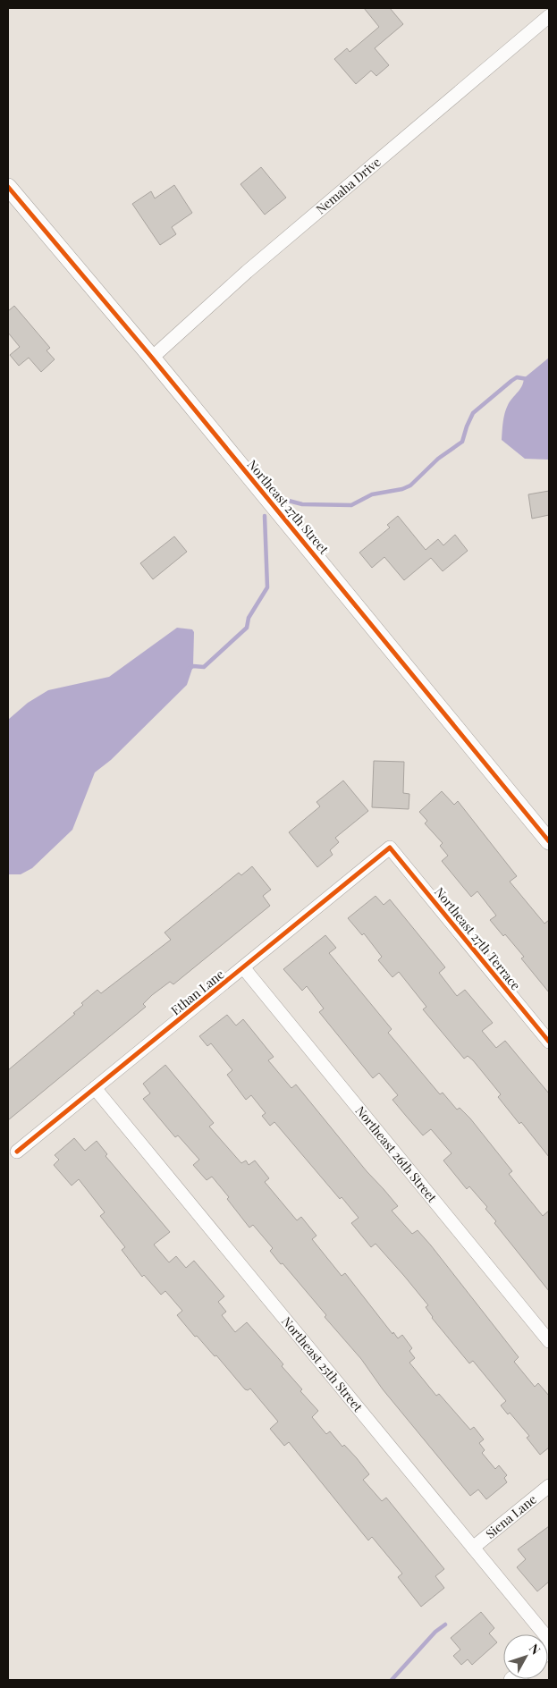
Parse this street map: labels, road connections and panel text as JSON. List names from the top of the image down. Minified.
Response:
{"streets":{"street":["Nemaha Drive","Northeast 27th Street","Northeast 27th Terrace","Ethan Lane","Northeast 26th Street","Northeast 25th Street","Siena Lane"]},"crossings":[["Nemaha Drive","Northeast 27th Street"],["Northeast 27th Terrace","Ethan Lane"],["Ethan Lane","Northeast 26th Street"],["Ethan Lane","Northeast 25th Street"],["Northeast 25th Street","Siena Lane"]],"north":"top right"}
